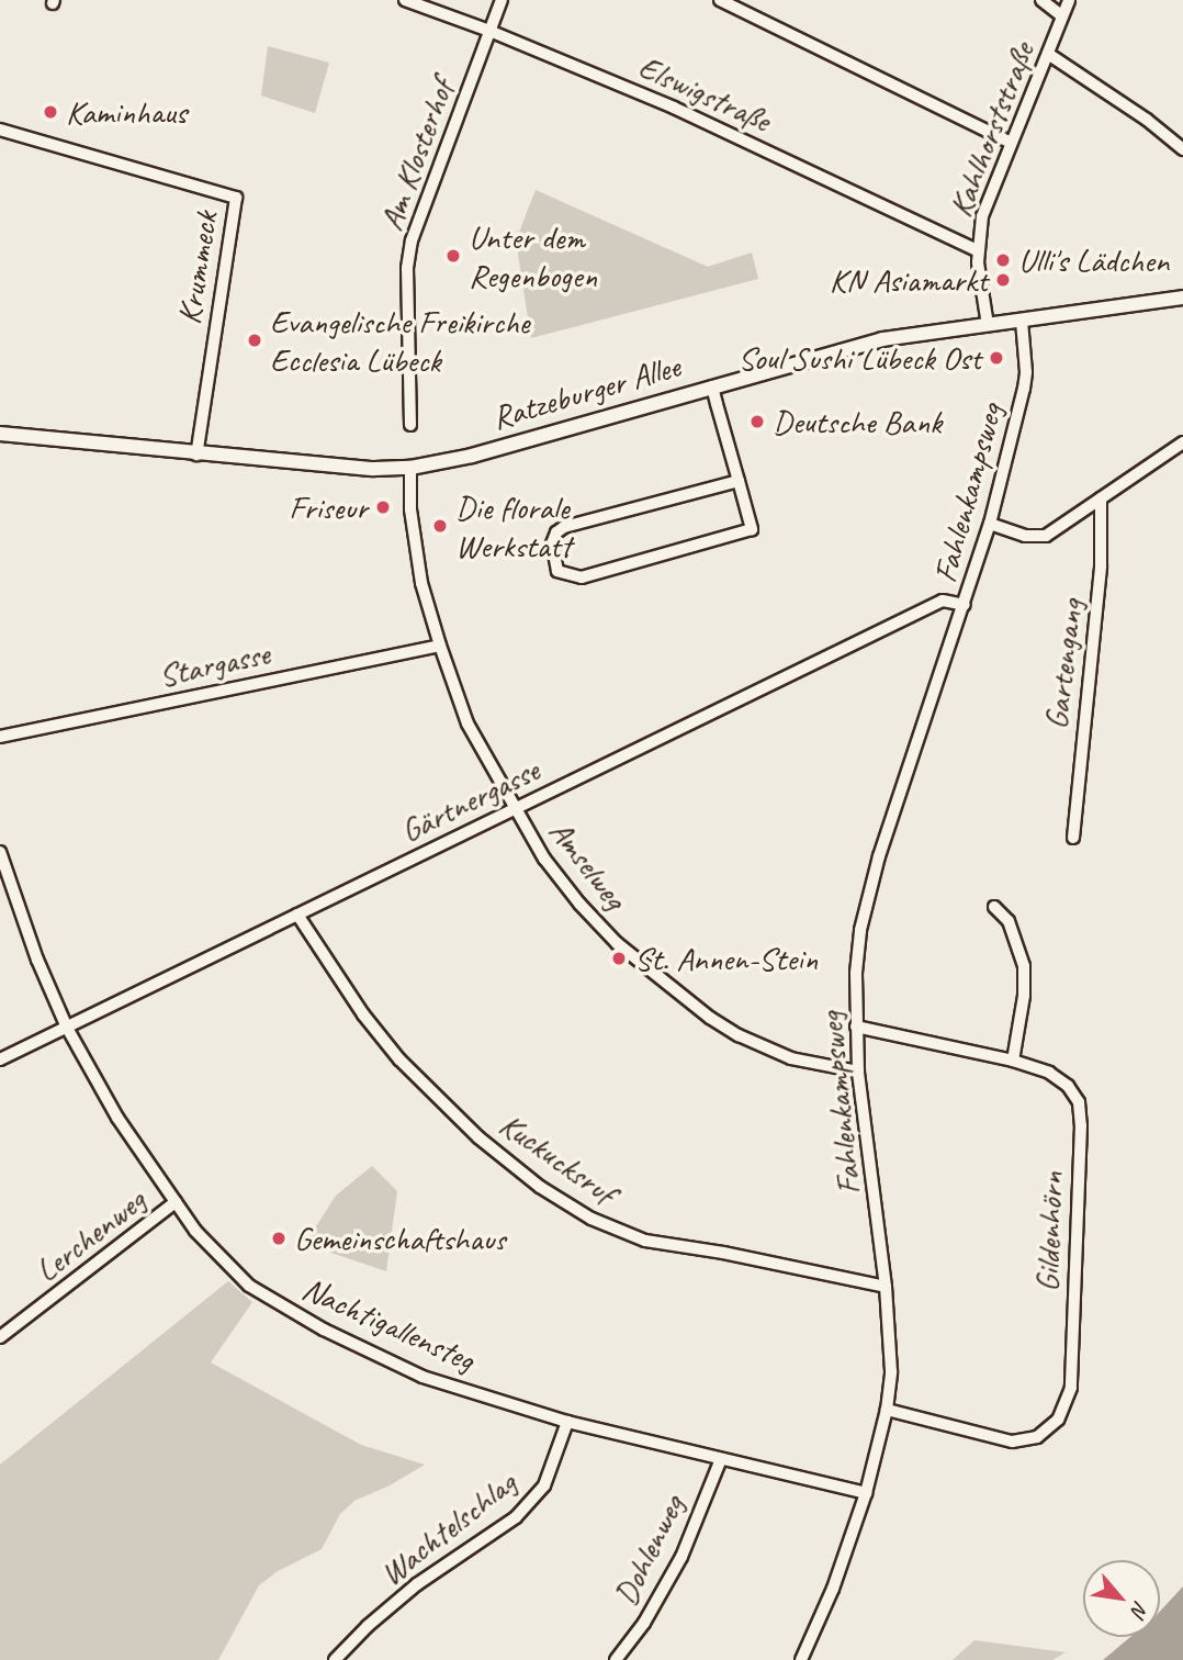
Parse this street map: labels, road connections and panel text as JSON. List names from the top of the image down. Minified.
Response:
{"streets":{"main road":["Ratzeburger Allee"],"street":["Elswigstraße","Kahlhorststraße","Am Klosterhof","Krummeck","Fahlenkampsweg","Stargasse","Gartengang","Gärtnergasse","Amselweg","Kuckucksruf","Gildenhörn","Lerchenweg","Nachtigallensteg","Wachtelschlag","Dohlenweg"]},"crossings":[["Elswigstraße","Kahlhorststraße"],["Elswigstraße","Am Klosterhof"],["Kahlhorststraße","Ratzeburger Allee"],["Krummeck","Ratzeburger Allee"],["Ratzeburger Allee","Fahlenkampsweg"],["Ratzeburger Allee","Amselweg"],["Fahlenkampsweg","Gärtnergasse"],["Fahlenkampsweg","Amselweg"],["Fahlenkampsweg","Kuckucksruf"],["Fahlenkampsweg","Gildenhörn"],["Fahlenkampsweg","Nachtigallensteg"],["Stargasse","Amselweg"],["Gärtnergasse","Amselweg"],["Gärtnergasse","Kuckucksruf"],["Gärtnergasse","Nachtigallensteg"],["Lerchenweg","Nachtigallensteg"],["Nachtigallensteg","Wachtelschlag"],["Nachtigallensteg","Dohlenweg"]],"places":["Kaminhaus","Unter dem Regenbogen","Ulli's Lädchen","KN Asiamarkt","Evangelische Freikirche Ecclesia Lübeck","Soul Sushi Lübeck Ost","Deutsche Bank","Friseur","Die florale Werkstatt","St. Annen-Stein","Gemeinschaftshaus"],"north":"bottom right"}
